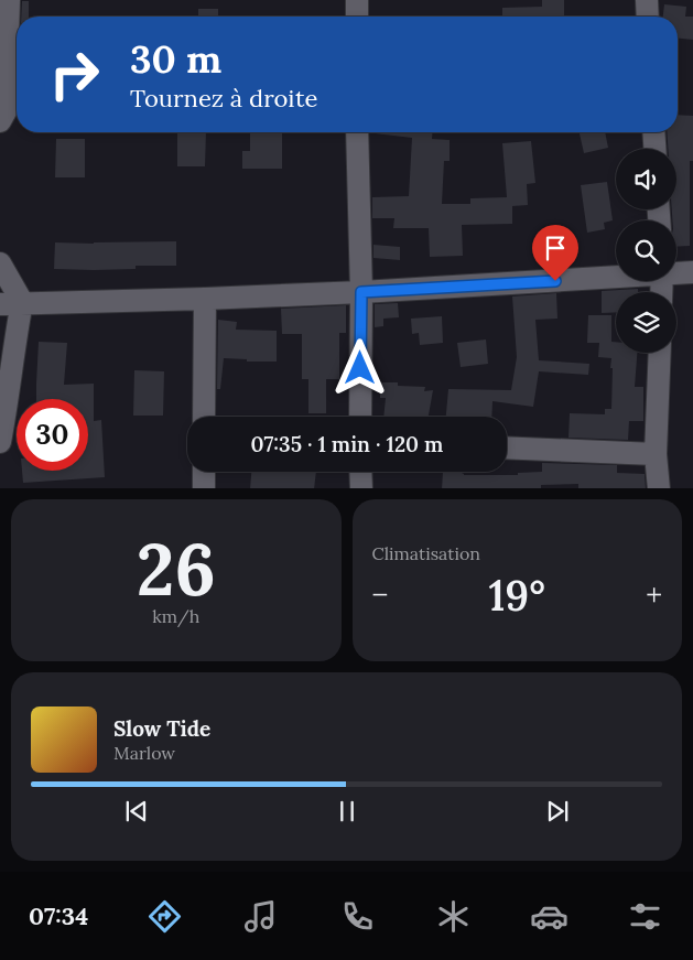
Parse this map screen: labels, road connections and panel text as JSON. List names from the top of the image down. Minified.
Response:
{"page":{"turn":["30 m","Tournez à droite"],"limit":"30","trip":"07:35 · 1 min · 120 m","tile":[["26","km/h"],"Climatisation"],"heat":["−","19°","+"],"song":["Slow Tide","Marlow"],"tabs":"07:34"}}
